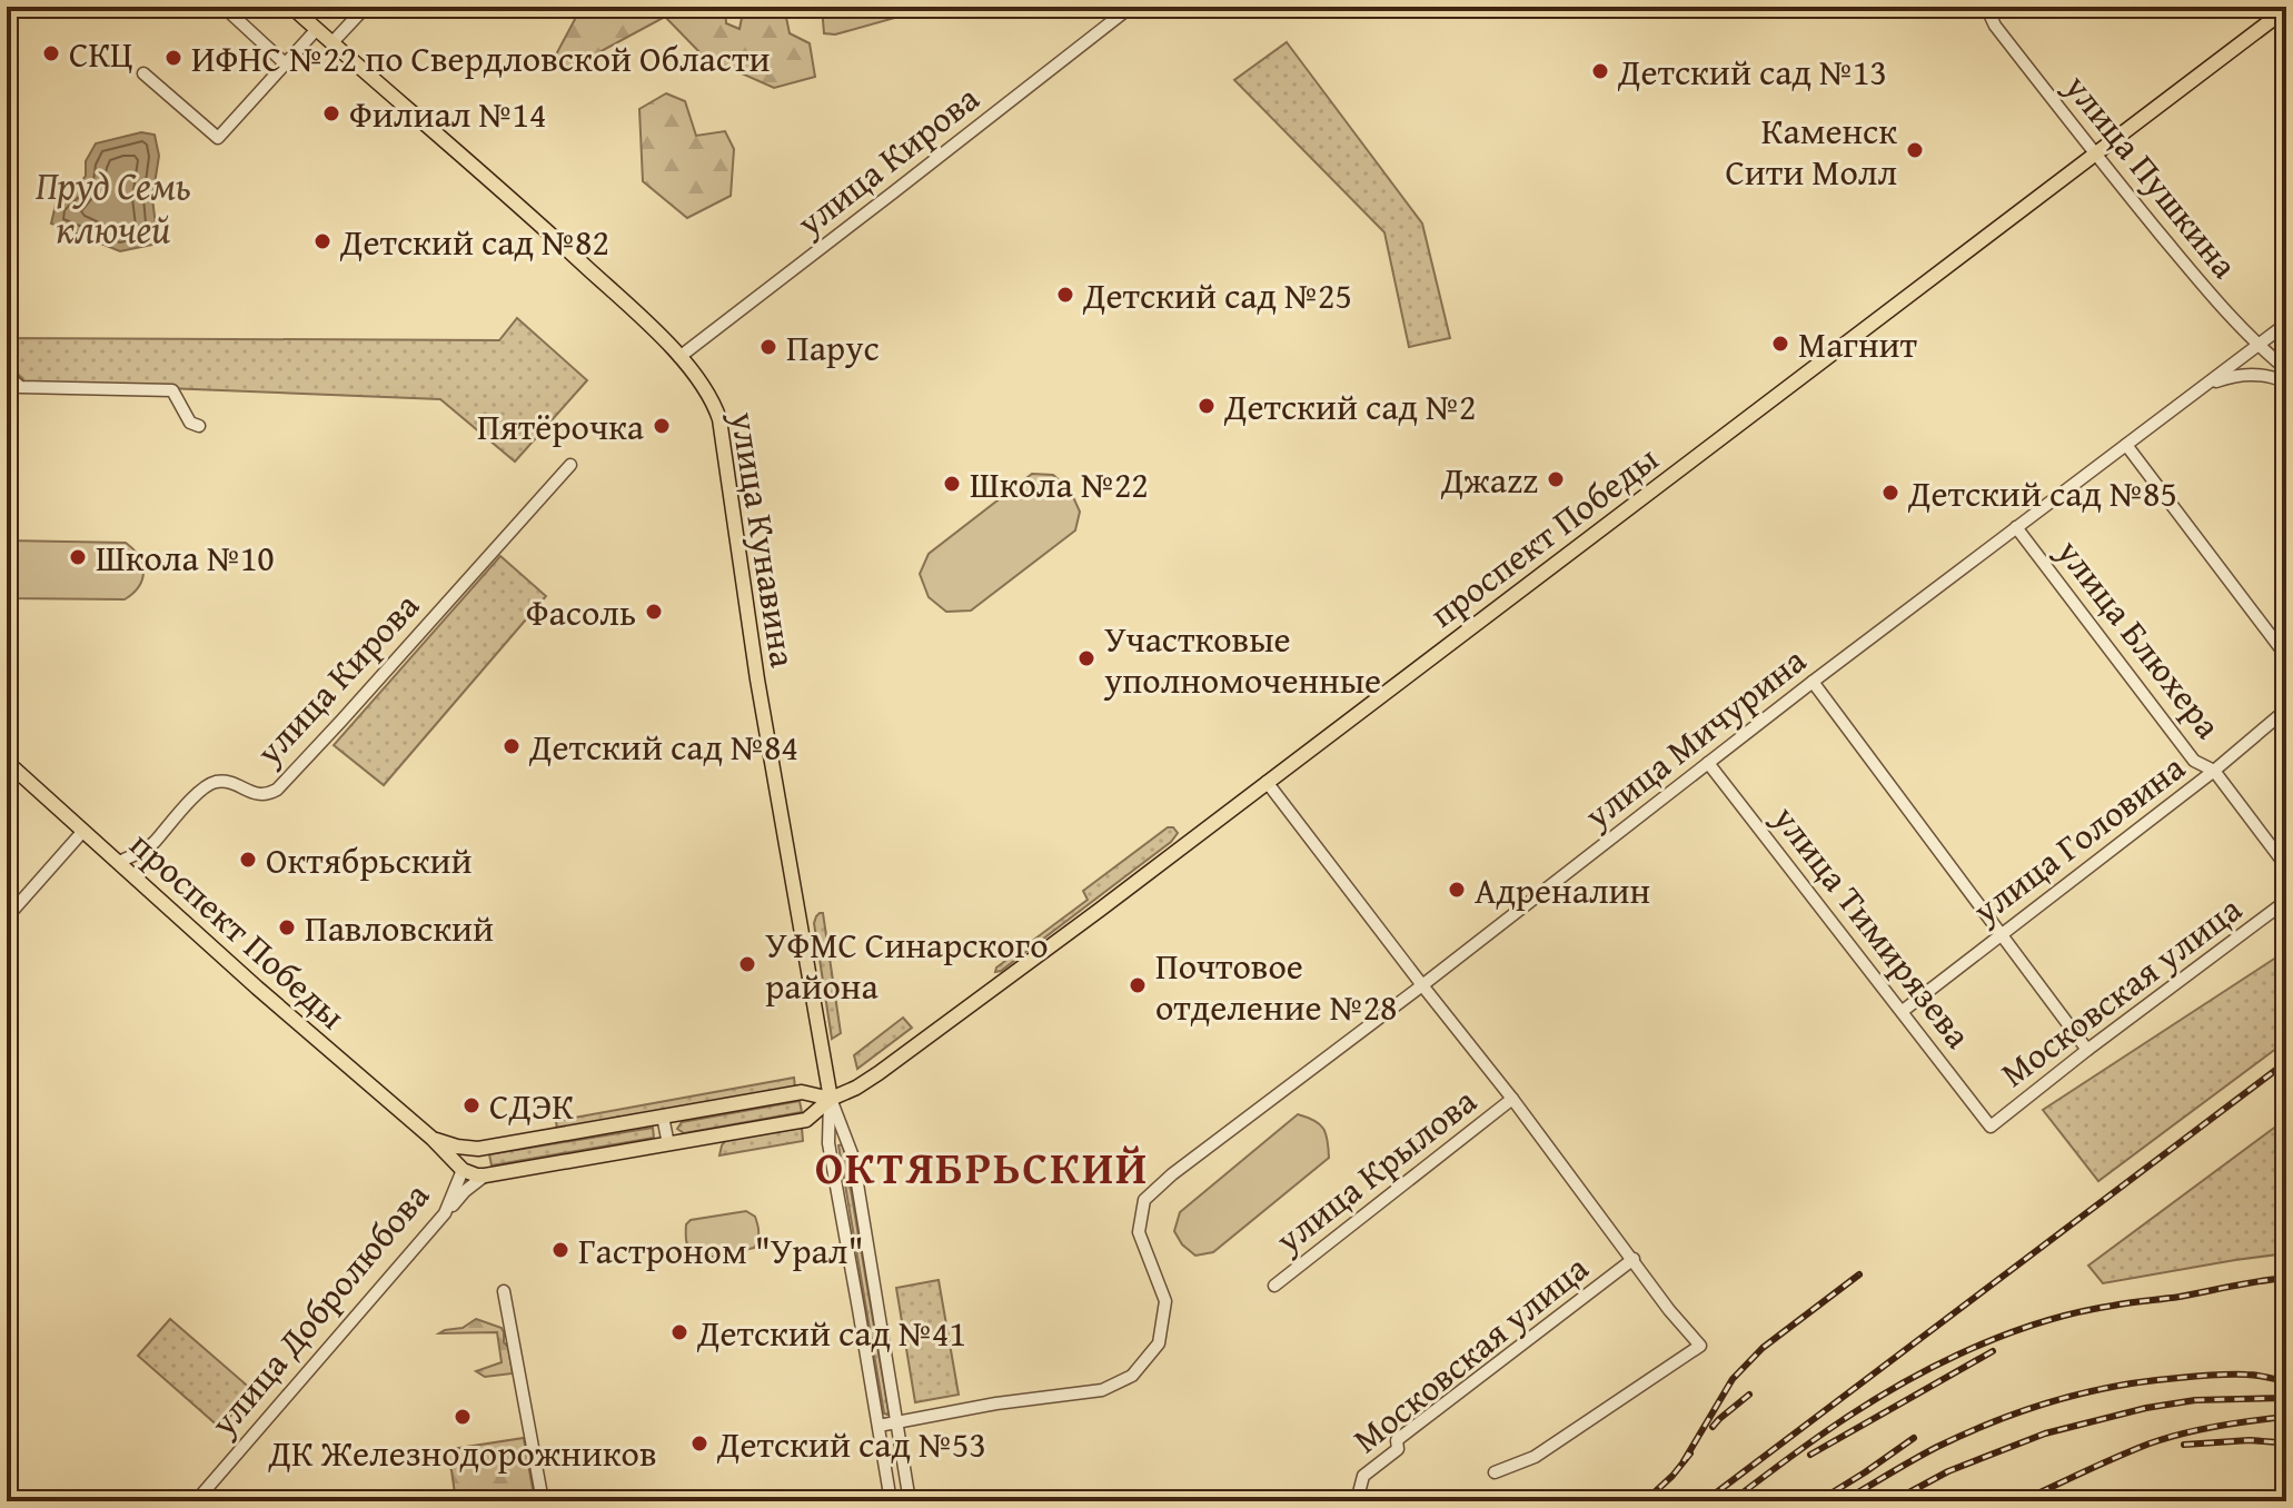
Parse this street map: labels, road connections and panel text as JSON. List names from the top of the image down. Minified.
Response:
{"streets":{"main road":["проспект Победы","улица Кунавина","улица Добролюбова"],"street":["улица Кирова","улица Пушкина","улица Блюхера","улица Мичурина","улица Головина","улица Тимирязева","Московская улица","улица Крылова"]},"crossings":[["улица Кирова","проспект Победы"],["улица Кирова","улица Кунавина"],["улица Пушкина","проспект Победы"],["улица Пушкина","улица Мичурина"],["проспект Победы","улица Кунавина"],["проспект Победы","улица Добролюбова"],["улица Кунавина","улица Мичурина"],["улица Блюхера","улица Мичурина"],["улица Блюхера","улица Головина"],["улица Мичурина","улица Тимирязева"],["улица Головина","улица Тимирязева"],["улица Тимирязева","Московская улица"]],"districts":["ОКТЯБРЬСКИЙ"],"water":["Пруд Семь ключей"],"places":["СКЦ","ИФНС №22 по Свердловской Области","Детский сад №13","Филиал №14","Каменск Сити Молл","Детский сад №82","Детский сад №25","Магнит","Парус","Детский сад №2","Пятёрочка","Джаzz","Школа №22","Детский сад №85","Школа №10","Фасоль","Участковые уполномоченные","Детский сад №84","Октябрьский","Адреналин","Павловский","УФМС Синарского района","Почтовое отделение №28","СДЭК","Гастроном \"Урал\"","Детский сад №41","ДК Железнодорожников","Детский сад №53"]}
